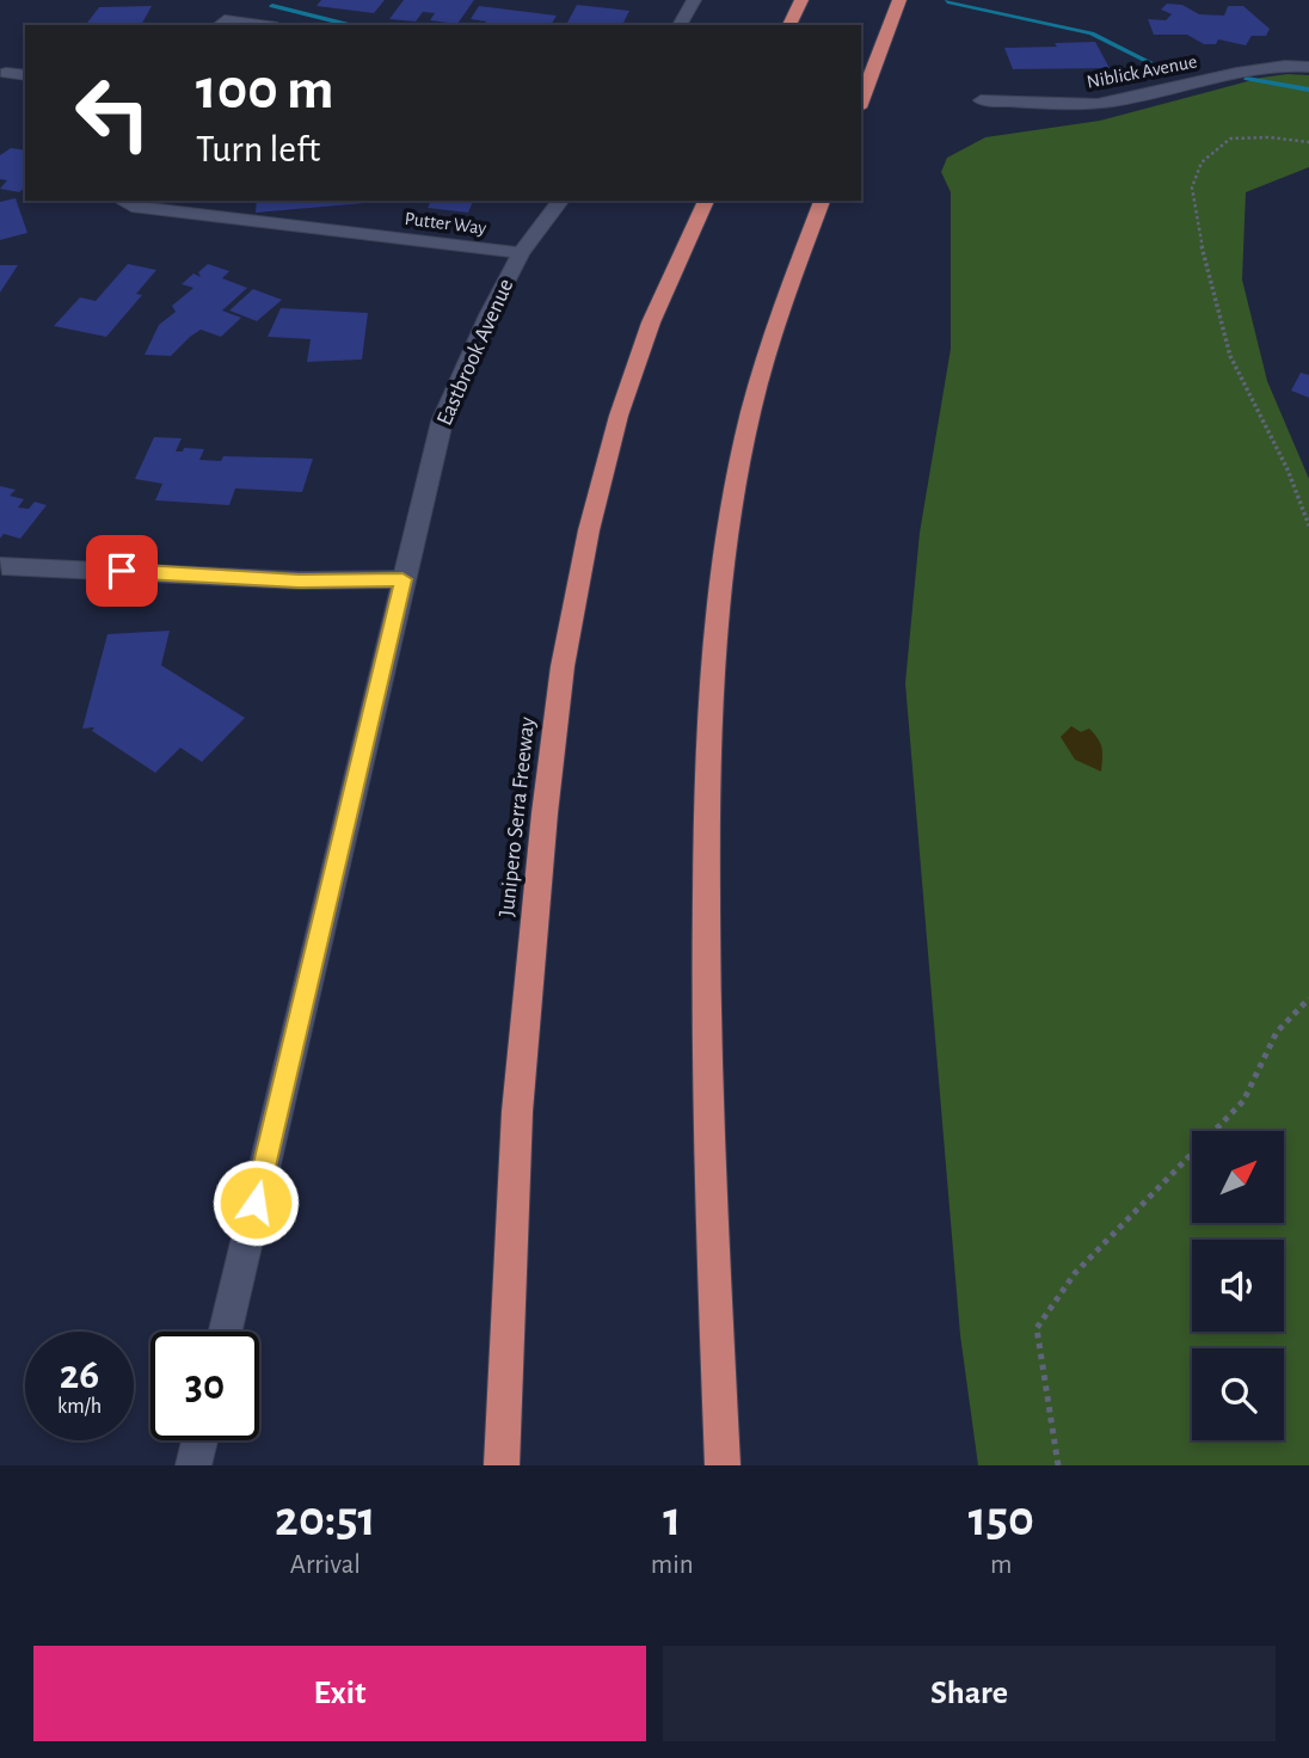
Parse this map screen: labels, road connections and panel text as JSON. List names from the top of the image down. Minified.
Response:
{"streets":{"highway":["Junipero Serra Freeway"],"street":["Niblick Avenue","Putter Way","Eastbrook Avenue"]},"crossings":[["Putter Way","Eastbrook Avenue"]],"north":"top right","page":{"turn":["100 m","Turn left"],"speed":"26 km/h","limit":"30","eta":["20:51","Arrival","1","min","150","m"],"buttons":["Exit","Share"]}}
